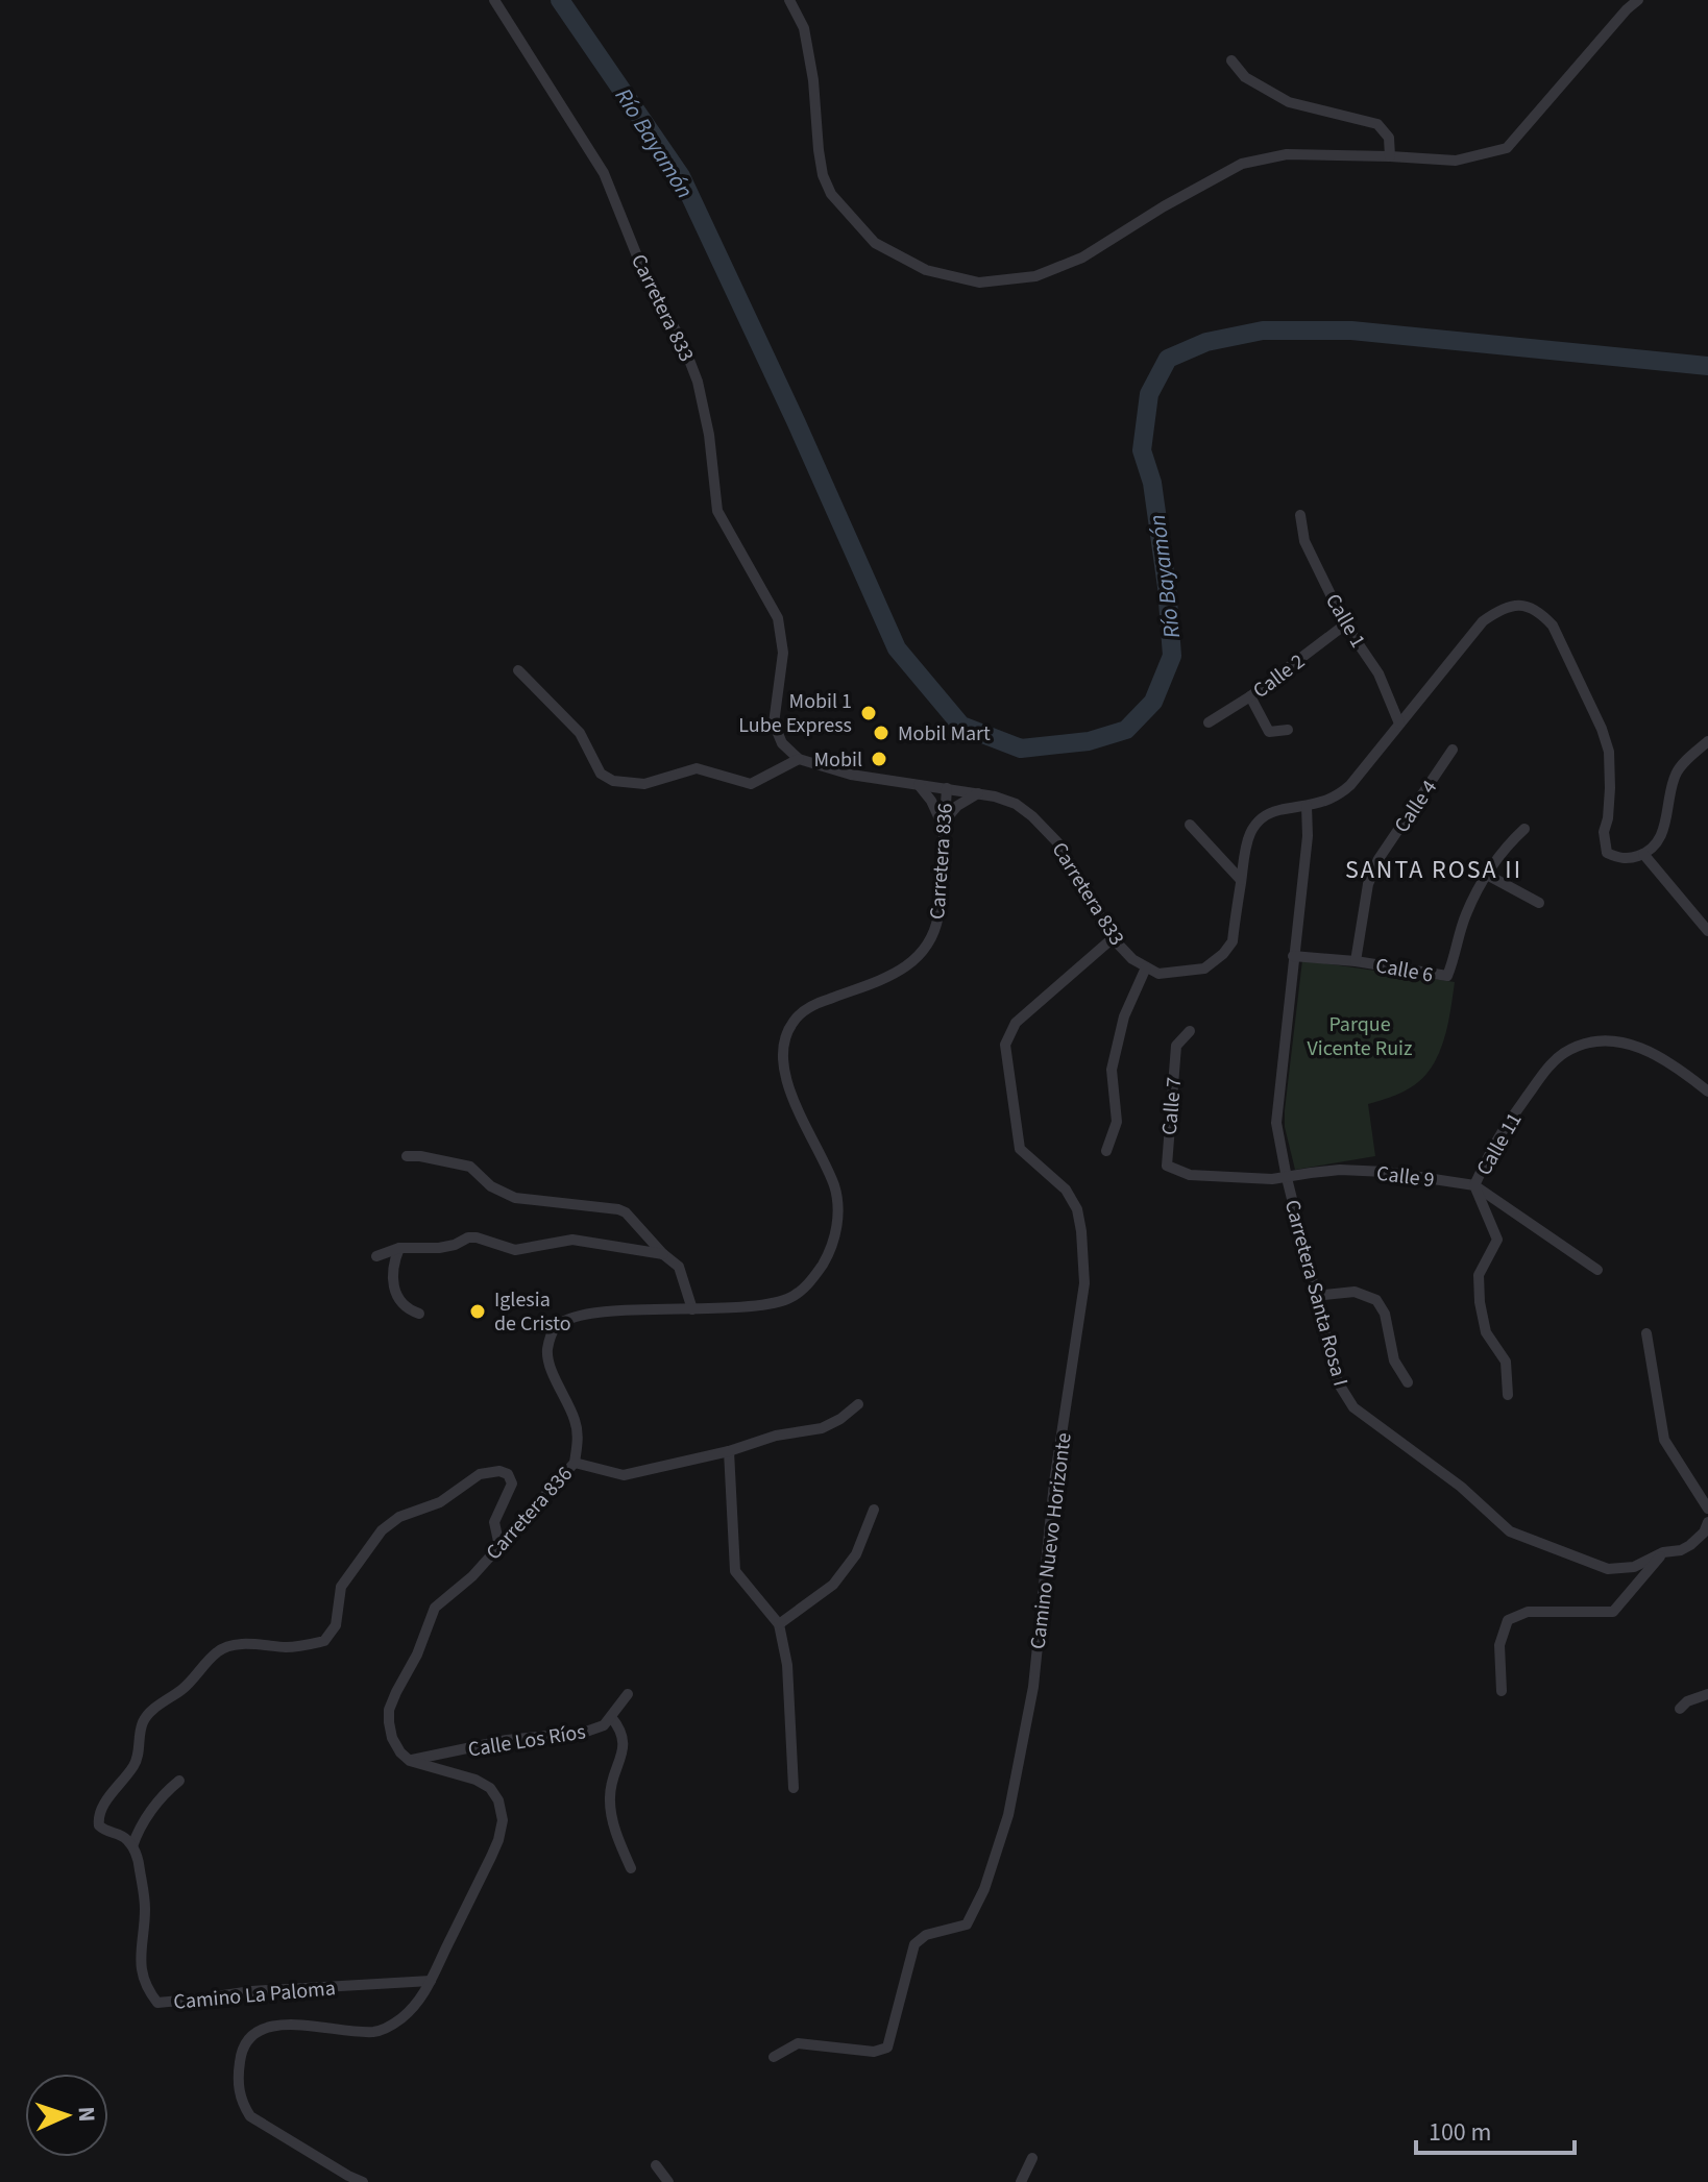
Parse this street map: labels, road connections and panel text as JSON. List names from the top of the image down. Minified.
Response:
{"streets":{"street":["Carretera 833","Calle 1","Calle 2","Calle 4","Carretera 836","Calle 6","Calle 7","Calle 11","Calle 9","Carretera Santa Rosa I","Camino Nuevo Horizonte","Calle Los Ríos","Camino La Paloma"]},"crossings":[["Carretera 833","Carretera 836"],["Carretera 833","Camino Nuevo Horizonte"],["Calle 1","Calle 2"],["Calle 4","Calle 6"],["Carretera 836","Calle Los Ríos"],["Calle 6","Carretera Santa Rosa I"],["Calle 7","Calle 9"],["Calle 7","Carretera Santa Rosa I"],["Calle 11","Calle 9"],["Calle 9","Carretera Santa Rosa I"]],"districts":["SANTA ROSA II"],"water":["Río Bayamón"],"parks":["Parque Vicente Ruiz"],"places":["Mobil 1 Lube Express","Mobil Mart","Mobil","Iglesia de Cristo"],"scale_bar":"100 m","north":"right"}
